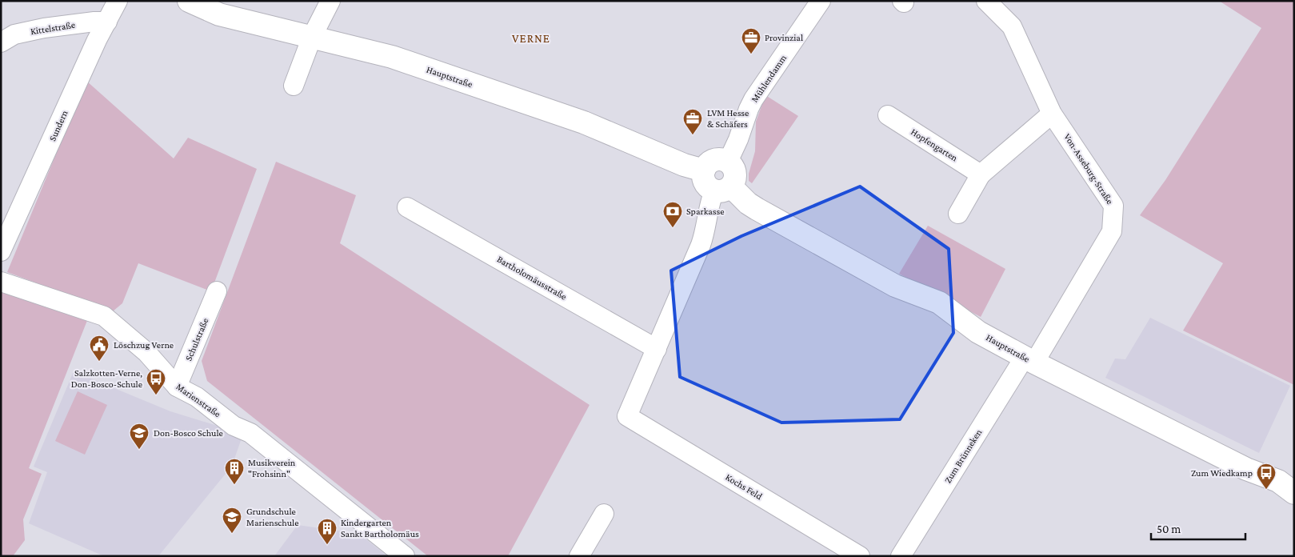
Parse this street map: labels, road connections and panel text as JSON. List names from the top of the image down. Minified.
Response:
{"streets":{"main road":["Hauptstraße"],"street":["Kittelstraße","Mühlendamm","Sundern","Hopfengarten","Von-Asseburg-Straße","Bartholomäusstraße","Schulstraße","Marienstraße","Zum Brünneken","Kochs Feld"]},"crossings":[["Kittelstraße","Sundern"],["Hauptstraße","Mühlendamm"],["Hauptstraße","Von-Asseburg-Straße"],["Hauptstraße","Zum Brünneken"],["Von-Asseburg-Straße","Zum Brünneken"],["Bartholomäusstraße","Kochs Feld"],["Schulstraße","Marienstraße"]],"districts":["VERNE"],"places":{"office":["Provinzial","LVM Hesse & Schäfers"],"bank":["Sparkasse"],"public building":["Löschzug Verne"],"bus stop":["Salzkotten-Verne, Don-Bosco-Schule","Zum Wiedkamp"],"school or university":["Don-Bosco Schule","Grundschule Marienschule"],"building":["Musikverein \"Frohsinn\"","Kindergarten Sankt Bartholomäus"]},"scale_bar":"50 m"}
